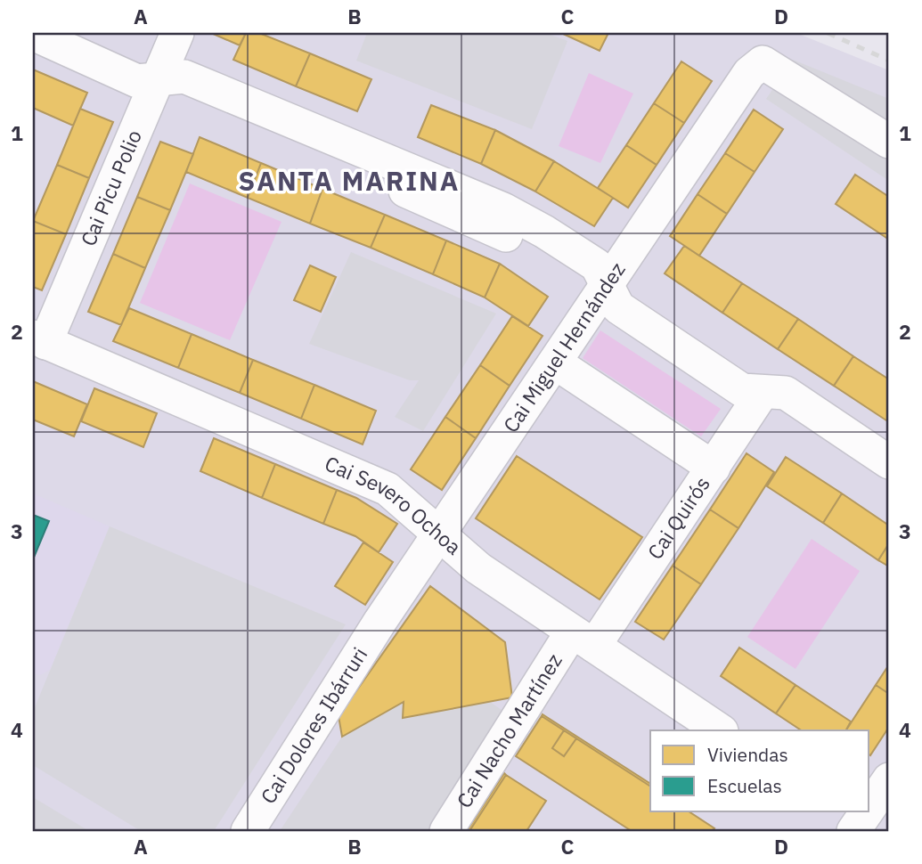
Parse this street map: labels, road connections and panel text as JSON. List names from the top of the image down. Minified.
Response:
{"streets":{"street":["Cai Picu Polio","Cai Miguel Hernández","Cai Severo Ochoa","Cai Quirós","Cai Dolores Ibárruri","Cai Nacho Martínez"]},"crossings":[["Cai Picu Polio","Cai Severo Ochoa"],["Cai Miguel Hernández","Cai Severo Ochoa"],["Cai Miguel Hernández","Cai Dolores Ibárruri"],["Cai Severo Ochoa","Cai Quirós"],["Cai Severo Ochoa","Cai Nacho Martínez"],["Cai Quirós","Cai Nacho Martínez"]],"districts":["SANTA MARINA"],"legend":["Viviendas","Escuelas"],"grid":{"columns":["A","B","C","D"],"rows":["1","2","3","4"]}}
